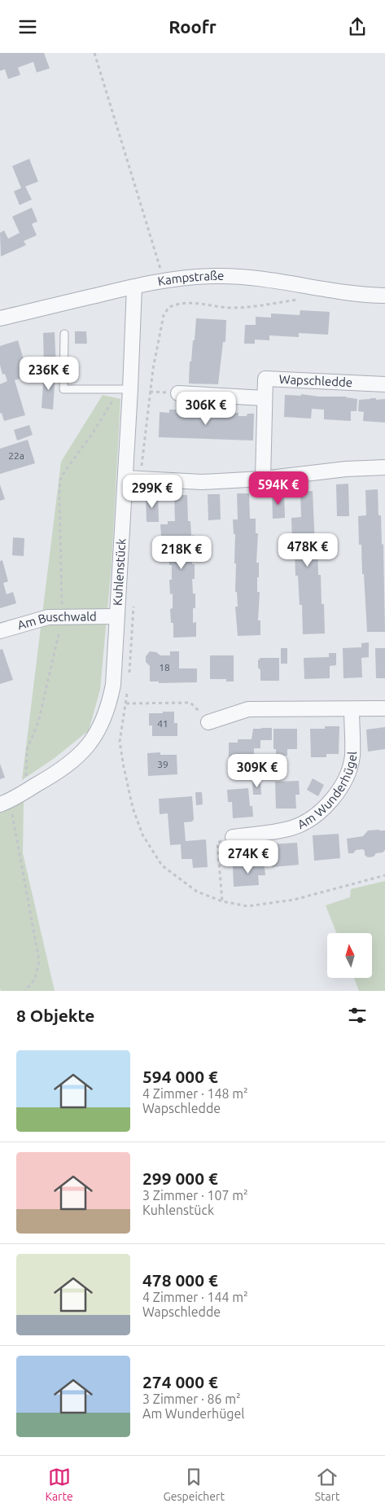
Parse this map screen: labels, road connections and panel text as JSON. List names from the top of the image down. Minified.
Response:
{"streets":{"street":["Kampstraße","Wapschledde","Kuhlenstück","Am Buschwald","Am Wunderhügel"]},"crossings":[["Kampstraße","Kuhlenstück"],["Kuhlenstück","Am Buschwald"]],"house_numbers":["22a","18","41","39"],"north":"top","page":{"header":"Roofr","price":["236K €","306K €","594K €","299K €","478K €","218K €","309K €","274K €"],"heading":"8 Objekte","list":[{"name":"594 000 €","note":"4 Zimmer · 148 m² · Wapschledde"},{"name":"299 000 €","note":"3 Zimmer · 107 m² · Kuhlenstück"},{"name":"478 000 €","note":"4 Zimmer · 144 m² · Wapschledde"},{"name":"274 000 €","note":"3 Zimmer · 86 m² · Am Wunderhügel"}],"tabs":["Karte","Gespeichert","Start"]}}
